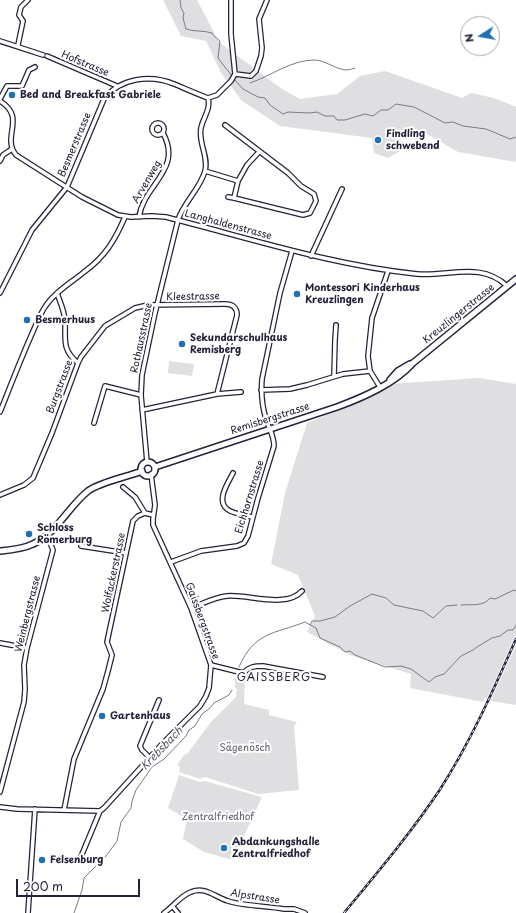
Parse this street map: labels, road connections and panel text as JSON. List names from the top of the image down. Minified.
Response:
{"streets":{"street":["Hofstrasse","Besmerstrasse","Arvenweg","Langhaldenstrasse","Kleestrasse","Kreuzlingerstrasse","Rothausstrasse","Burgstrasse","Remisbergstrasse","Eichhornstrasse","Wolfackerstrasse","Weinbergstrasse","Gaissbergstrasse","Alpstrasse"]},"crossings":[["Hofstrasse","Besmerstrasse"],["Besmerstrasse","Langhaldenstrasse"],["Arvenweg","Langhaldenstrasse"],["Langhaldenstrasse","Kreuzlingerstrasse"],["Langhaldenstrasse","Rothausstrasse"],["Langhaldenstrasse","Eichhornstrasse"],["Kleestrasse","Rothausstrasse"],["Kleestrasse","Burgstrasse"],["Kreuzlingerstrasse","Remisbergstrasse"],["Rothausstrasse","Burgstrasse"],["Rothausstrasse","Remisbergstrasse"],["Rothausstrasse","Gaissbergstrasse"],["Remisbergstrasse","Eichhornstrasse"],["Remisbergstrasse","Gaissbergstrasse"],["Eichhornstrasse","Gaissbergstrasse"]],"districts":["GAISSBERG"],"water":["Krebsbach"],"parks":["Sägenösch","Zentralfriedhof"],"places":["Bed and Breakfast Gabriele","Findling schwebend","Montessori Kinderhaus Kreuzlingen","Besmerhuus","Sekundarschulhaus Remisberg","Schloss Römerburg","Gartenhaus","Abdankungshalle Zentralfriedhof","Felsenburg"],"scale_bar":"200 m","north":"left"}
